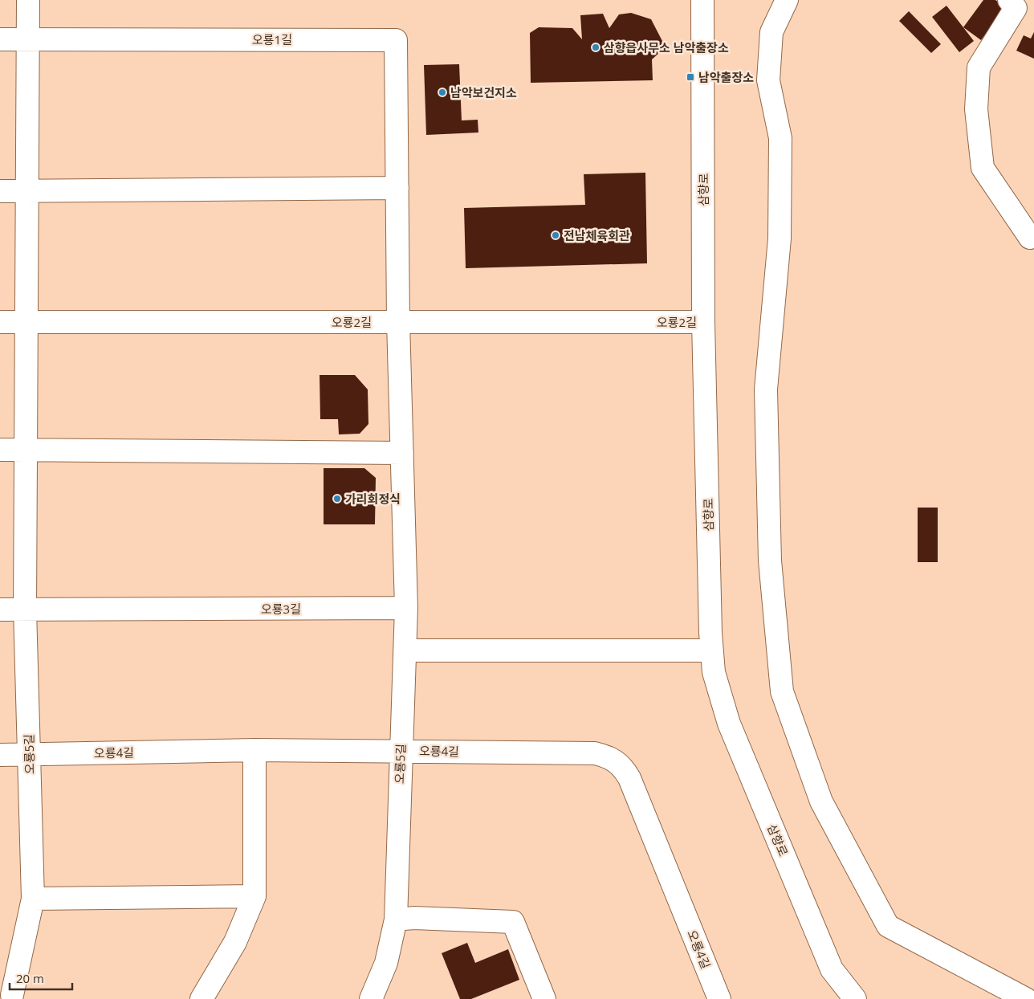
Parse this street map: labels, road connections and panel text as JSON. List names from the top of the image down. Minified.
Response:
{"streets":{"street":["오룡1길","삼향로","오룡2길","오룡3길","오룡4길","오룡5길"]},"crossings":[["오룡1길","오룡2길"],["오룡1길","오룡5길"],["삼향로","오룡2길"],["오룡2길","오룡5길"],["오룡3길","오룡5길"],["오룡4길","오룡5길"]],"places":{"other":["삼향읍사무소 남악출장소","남악보건지소","전남체육회관","가리회정식"],"transit":["남악출장소"]},"scale_bar":"20 m"}
